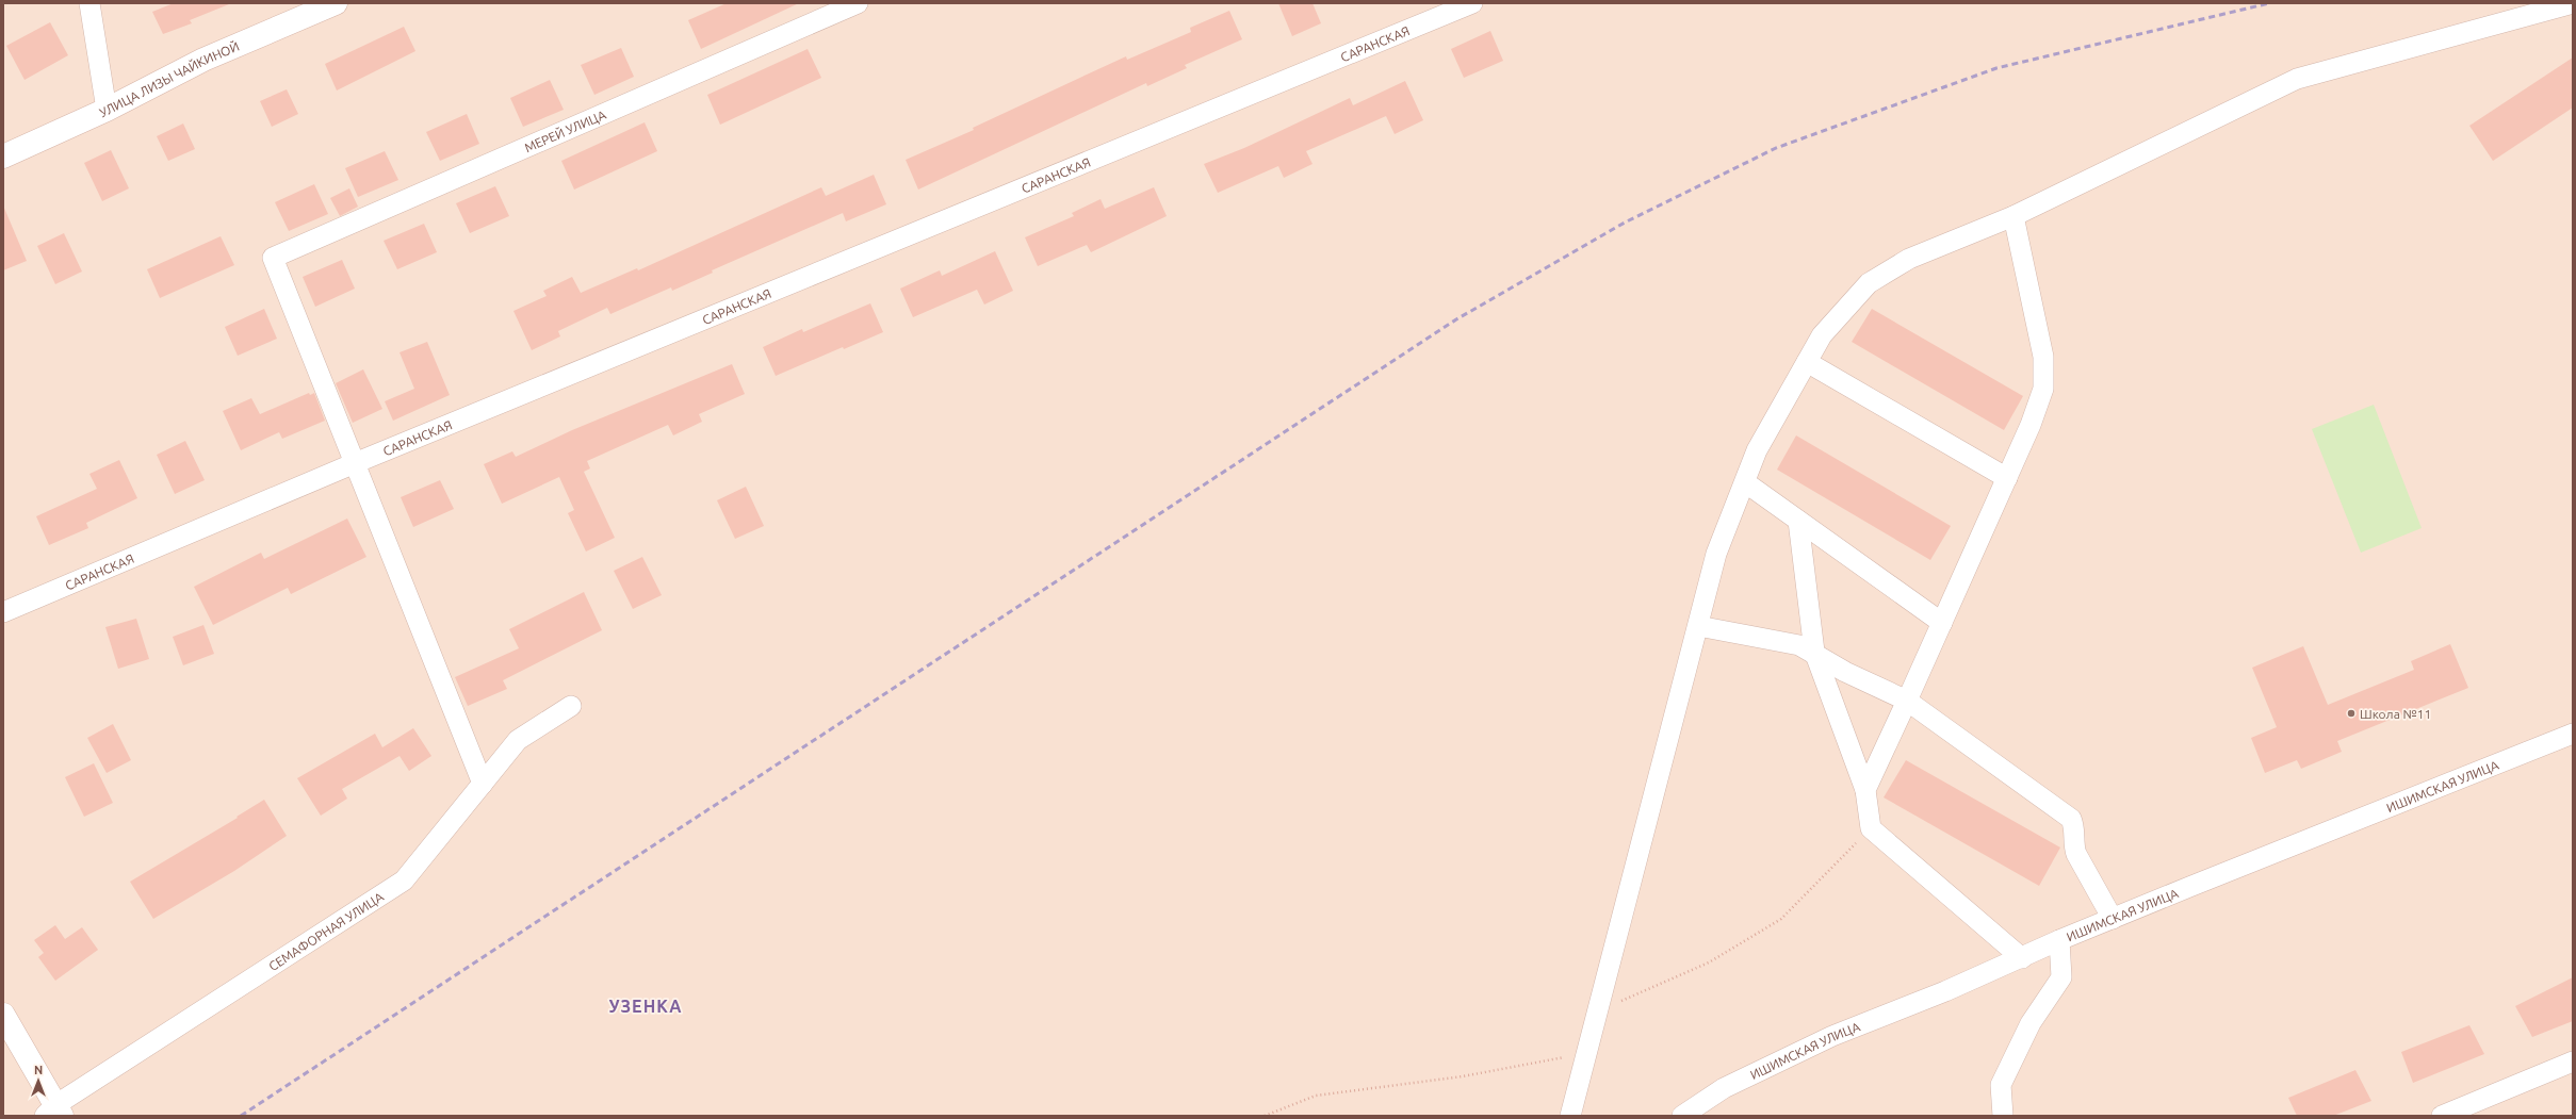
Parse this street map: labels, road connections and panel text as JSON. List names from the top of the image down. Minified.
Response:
{"streets":{"street":["САРАНСКАЯ","УЛИЦА ЛИЗЫ ЧАЙКИНОЙ","МЕРЕЙ УЛИЦА","ИШИМСКАЯ УЛИЦА","СЕМАФОРНАЯ УЛИЦА"]},"crossings":[["САРАНСКАЯ","МЕРЕЙ УЛИЦА"]],"districts":["УЗЕНКА"],"places":["Школа №11"],"north":"top"}
